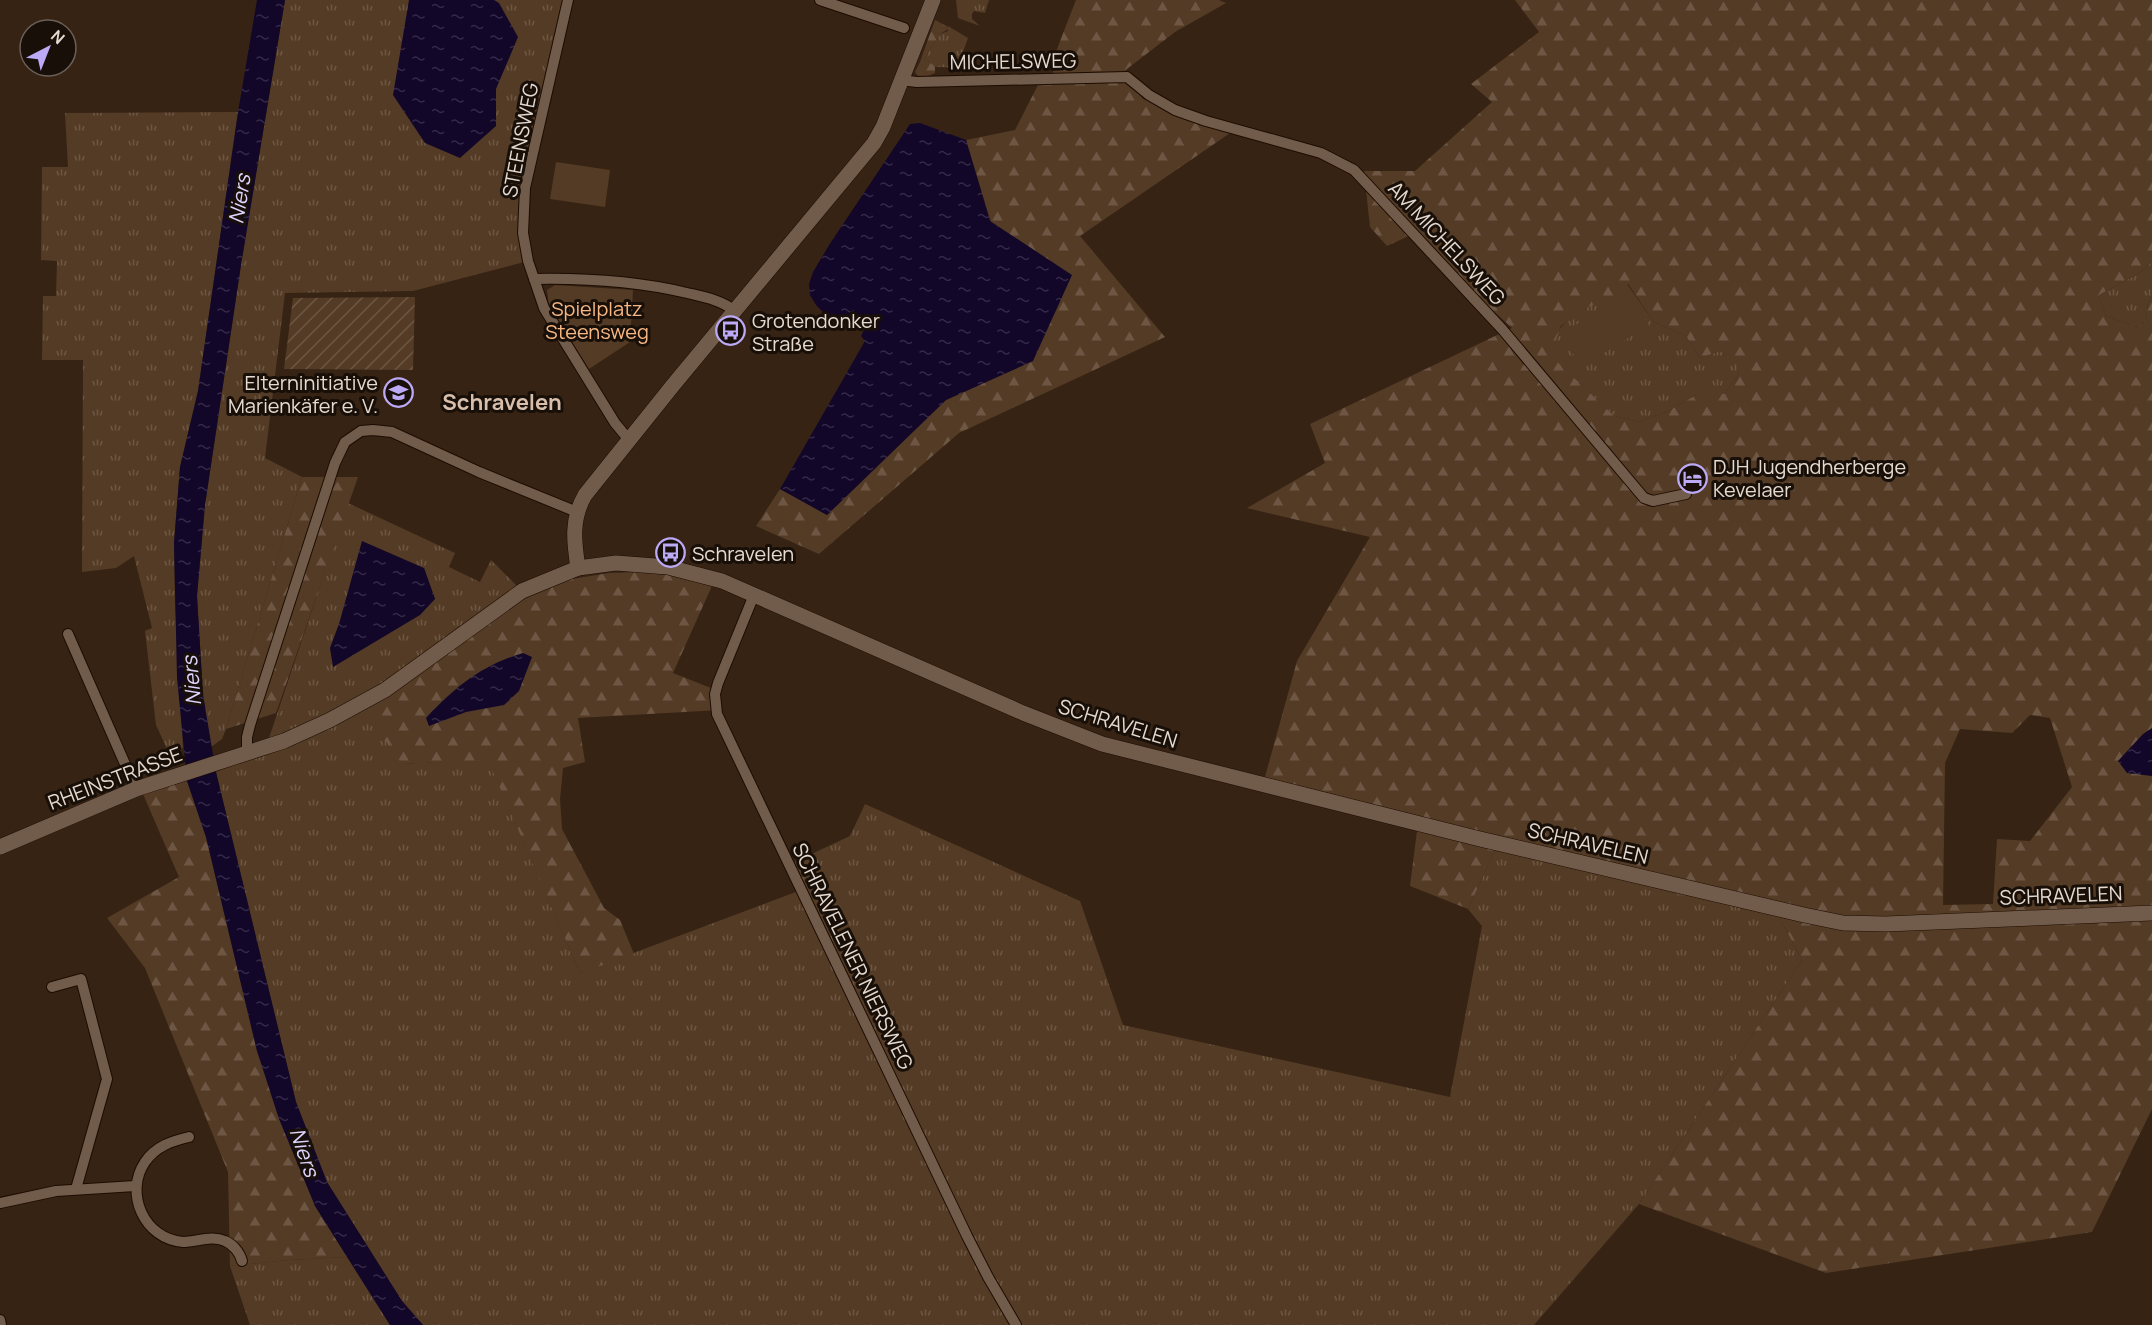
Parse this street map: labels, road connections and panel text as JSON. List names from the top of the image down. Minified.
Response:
{"streets":{"main road":["SCHRAVELEN","RHEINSTRASSE"],"street":["MICHELSWEG","STEENSWEG","AM MICHELSWEG","SCHRAVELENER NIERSWEG"]},"crossings":[["MICHELSWEG","AM MICHELSWEG"],["SCHRAVELEN","RHEINSTRASSE"],["SCHRAVELEN","SCHRAVELENER NIERSWEG"]],"districts":["Schravelen"],"water":["Niers"],"parks":["Spielplatz Steensweg"],"places":{"bus stop":["Grotendonker Straße","Schravelen"],"school or university":["Elterninitiative Marienkäfer e. V."],"hotel":["DJH Jugendherberge Kevelaer"]},"north":"top right"}
